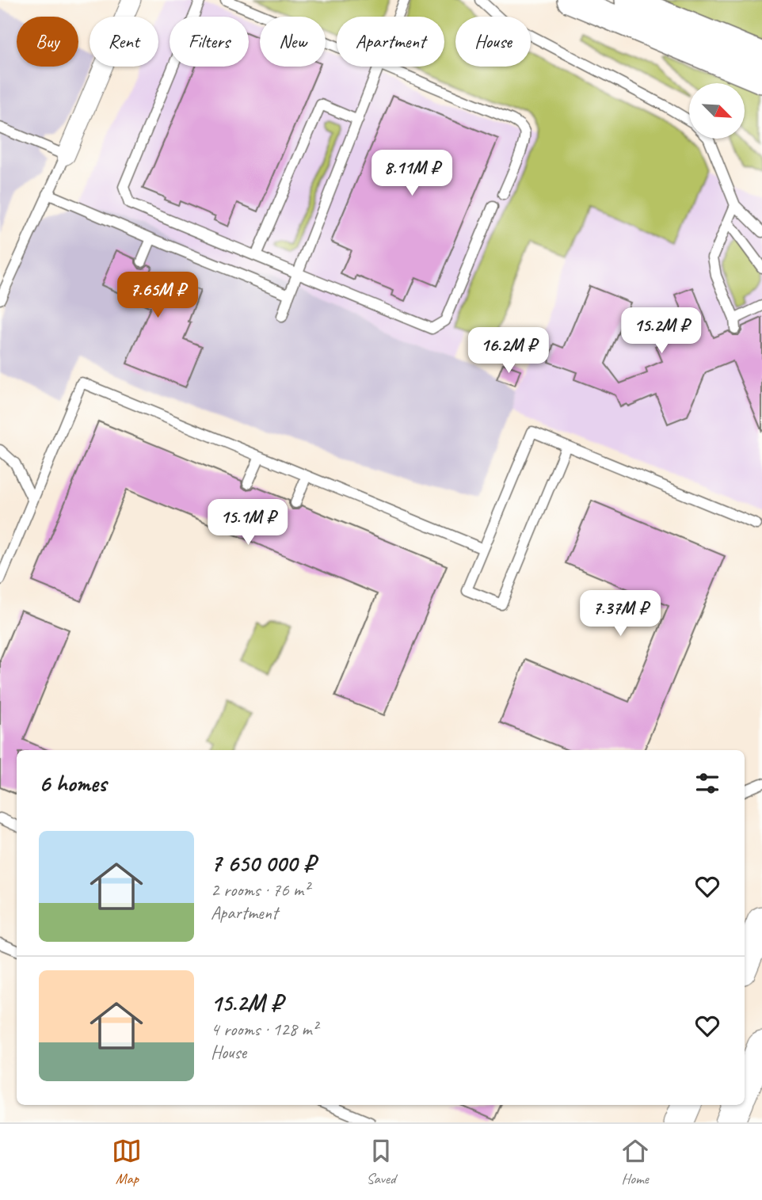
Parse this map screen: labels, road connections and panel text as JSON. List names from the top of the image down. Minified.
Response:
{"north":"bottom right","page":{"chip":["Buy","Rent","Filters","New","Apartment","House"],"price":["8.11M ₽","7.65M ₽","15.2M ₽","16.2M ₽","15.1M ₽","7.37M ₽"],"heading":"6 homes","list":[{"name":"7 650 000 ₽","note":"2 rooms · 76 m² · Apartment"},{"name":"15.2M ₽","note":"4 rooms · 128 m² · House"}],"tabs":["Map","Saved","Home"]}}
